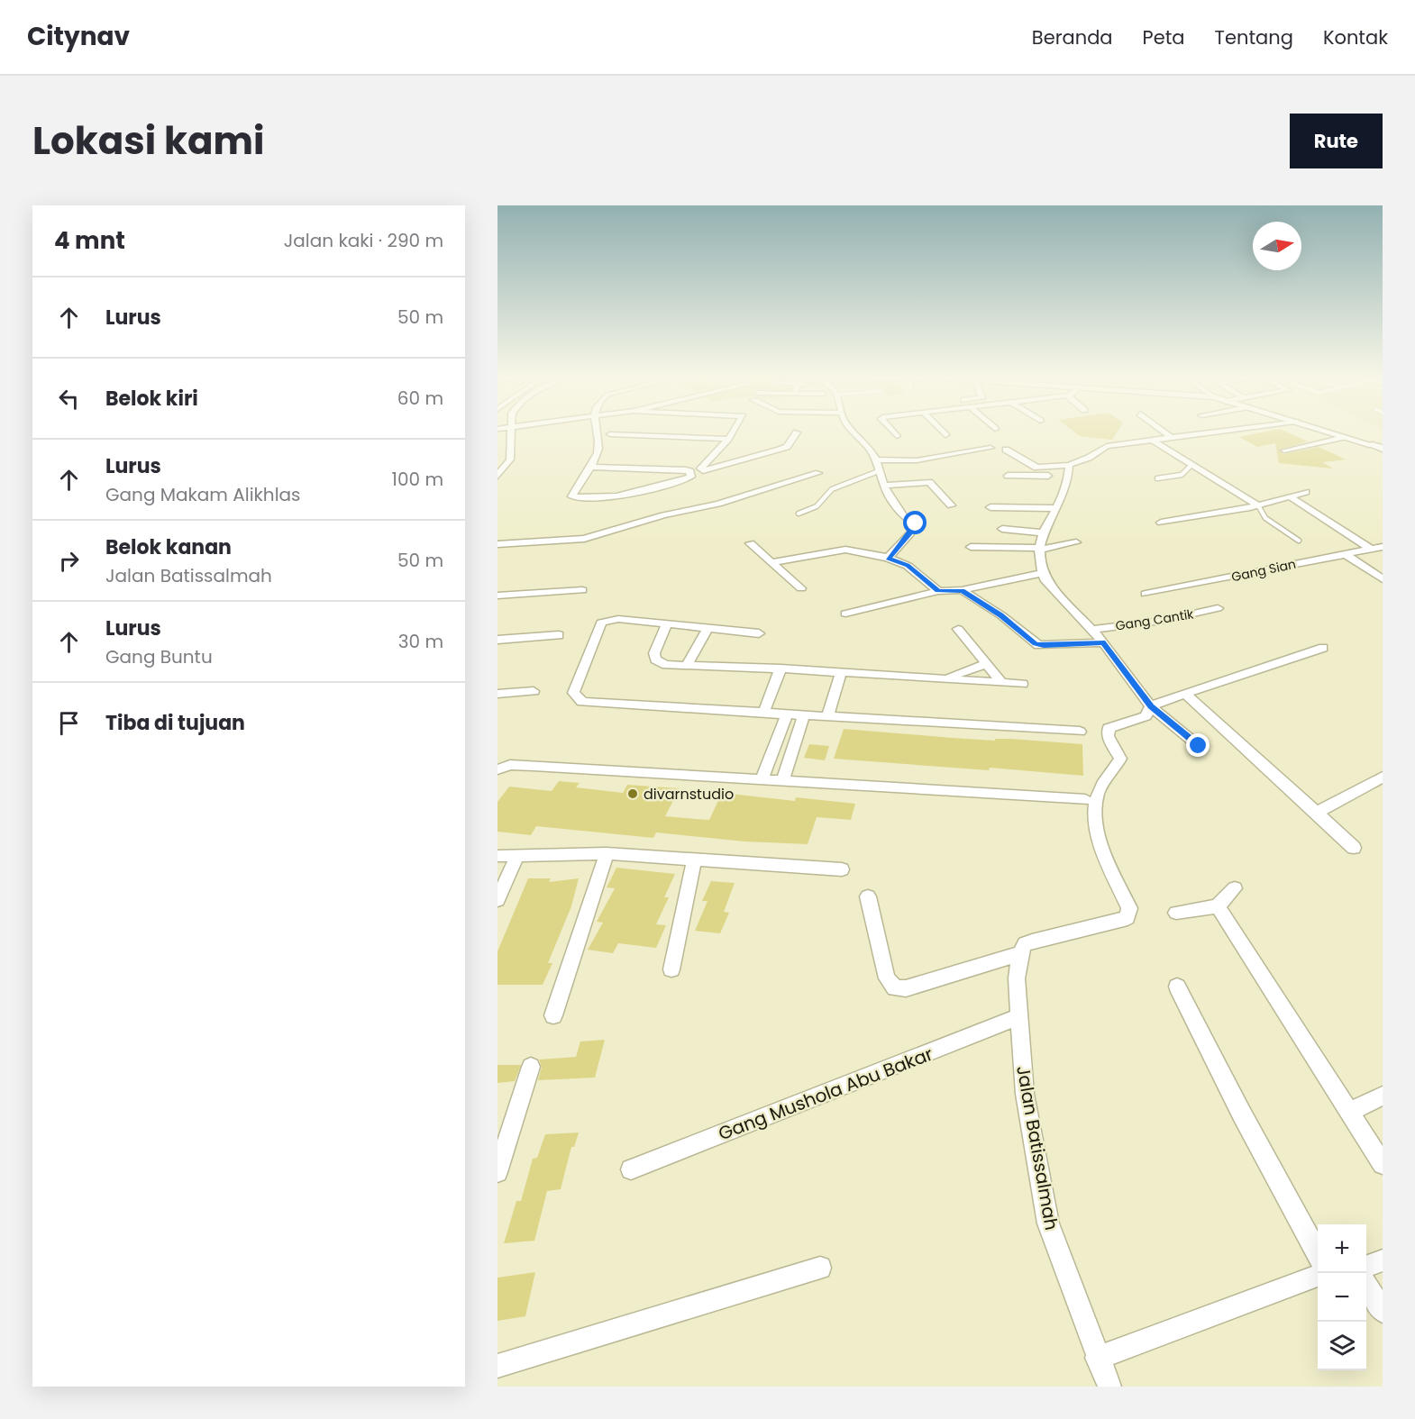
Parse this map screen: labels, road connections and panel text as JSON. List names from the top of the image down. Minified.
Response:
{"streets":{"street":["Gang Sian","Gang Cantik","Gang Mushola Abu Bakar","Jalan Batissalmah"]},"crossings":[["Gang Mushola Abu Bakar","Jalan Batissalmah"]],"places":["divarnstudio"],"north":"right","page":{"header":"Citynav","nav":["Beranda","Peta","Tentang","Kontak"],"title":"Lokasi kami","buttons":"Rute","heading":["4 mnt","Jalan kaki · 290 m"],"list":[["Lurus","50 m"],["Belok kiri","60 m"],["Lurus","Gang Makam Alikhlas","100 m"],["Belok kanan","Jalan Batissalmah","50 m"],["Lurus","Gang Buntu","30 m"],"Tiba di tujuan"],"map_buttons":["+","−"]}}
